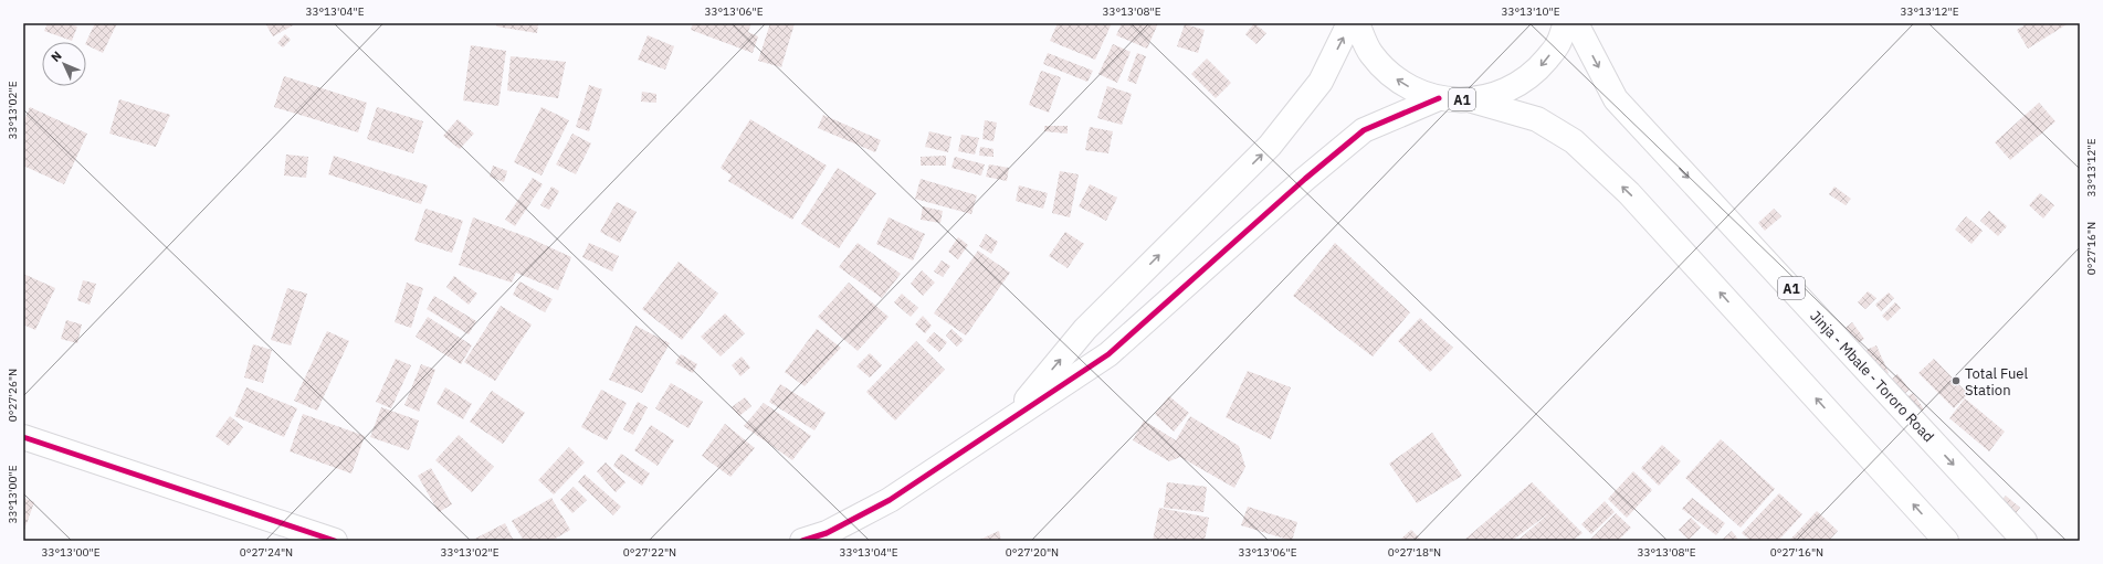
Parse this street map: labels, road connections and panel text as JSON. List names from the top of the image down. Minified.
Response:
{"streets":{"main road":["A1","Jinja - Mbale - Tororo Road"]},"places":["Total Fuel Station"],"north":"top left","coordinates":["33°13'04\"E","33°13'06\"E","33°13'08\"E","33°13'10\"E","33°13'12\"E","33°13'02\"E","0°27'16\"N","0°27'26\"N","33°13'00\"E","0°27'24\"N","0°27'22\"N","0°27'20\"N","0°27'18\"N"]}
